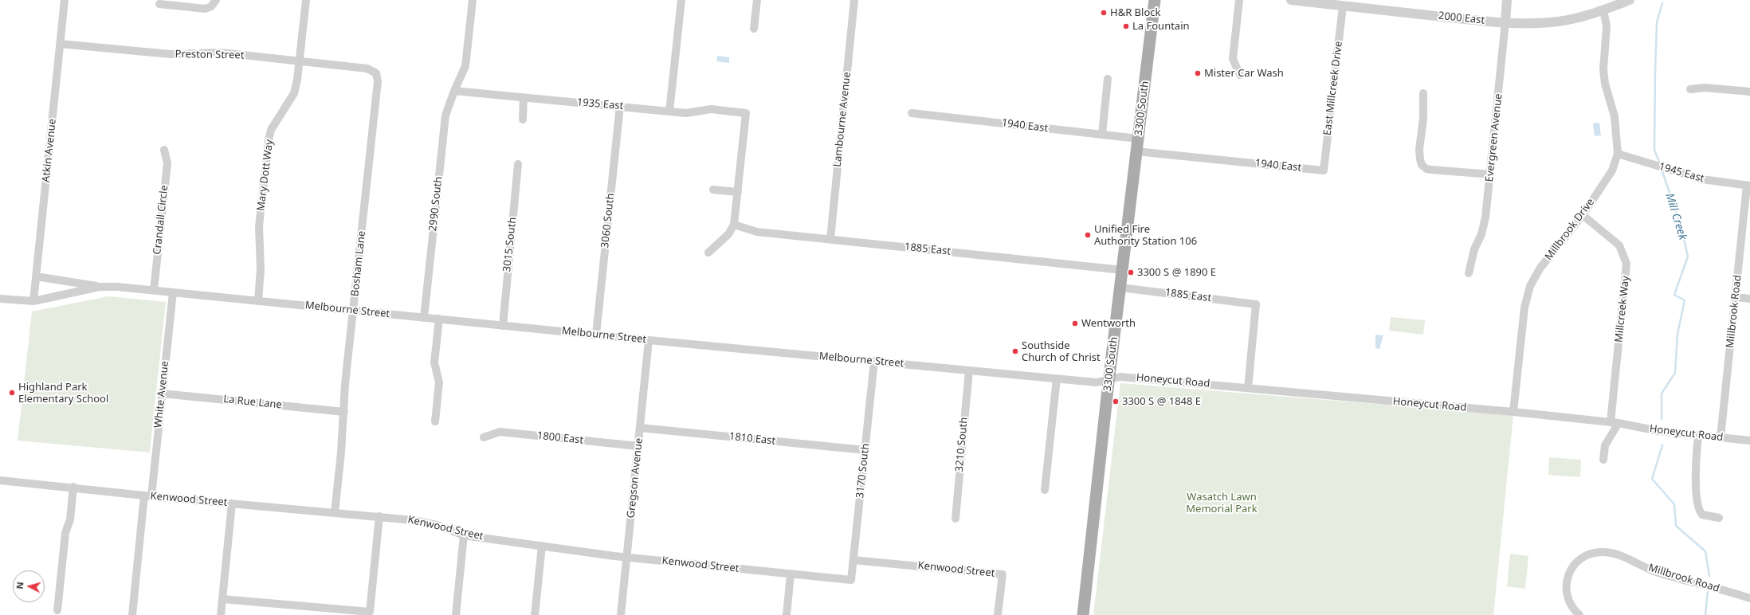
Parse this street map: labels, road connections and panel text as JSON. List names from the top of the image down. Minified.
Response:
{"streets":{"main road":["3300 South"],"street":["2000 East","Preston Street","East Millcreek Drive","1935 East","Lambourne Avenue","1940 East","Evergreen Avenue","Atkin Avenue","1945 East","Mary Dott Way","2990 South","Crandall Circle","3060 South","Millbrook Drive","3015 South","1885 East","Bosham Lane","Millcreek Way","Melbourne Street","Millbrook Road","Honeycut Road","White Avenue","La Rue Lane","1800 East","1810 East","3210 South","3170 South","Gregson Avenue","Kenwood Street"]},"crossings":[["2000 East","East Millcreek Drive"],["2000 East","Evergreen Avenue"],["2000 East","Millbrook Drive"],["Preston Street","Atkin Avenue"],["Preston Street","Mary Dott Way"],["Preston Street","Bosham Lane"],["East Millcreek Drive","1940 East"],["1935 East","2990 South"],["1935 East","3060 South"],["3300 South","1940 East"],["3300 South","1885 East"],["3300 South","Melbourne Street"],["3300 South","Honeycut Road"],["Lambourne Avenue","1885 East"],["Atkin Avenue","Melbourne Street"],["1945 East","Millbrook Drive"],["1945 East","Millbrook Road"],["Mary Dott Way","Melbourne Street"],["2990 South","Melbourne Street"],["Crandall Circle","Melbourne Street"],["3060 South","Melbourne Street"],["Millbrook Drive","Millcreek Way"],["Millbrook Drive","Honeycut Road"],["3015 South","Melbourne Street"],["1885 East","Honeycut Road"],["Bosham Lane","Melbourne Street"],["Bosham Lane","La Rue Lane"],["Bosham Lane","Kenwood Street"],["Millcreek Way","Honeycut Road"],["Melbourne Street","Honeycut Road"],["Melbourne Street","White Avenue"],["Melbourne Street","3210 South"],["Melbourne Street","3170 South"],["Melbourne Street","Gregson Avenue"],["Millbrook Road","Honeycut Road"],["White Avenue","La Rue Lane"],["White Avenue","Kenwood Street"],["1800 East","Gregson Avenue"],["1810 East","3170 South"],["1810 East","Gregson Avenue"],["3170 South","Kenwood Street"],["Gregson Avenue","Kenwood Street"]],"water":["Mill Creek"],"parks":["Wasatch Lawn Memorial Park"],"places":["H&R Block","La Fountain","Mister Car Wash","Unified Fire Authority Station 106","3300 S @ 1890 E","Wentworth","Southside Church of Christ","Highland Park Elementary School","3300 S @ 1848 E"],"north":"left"}
